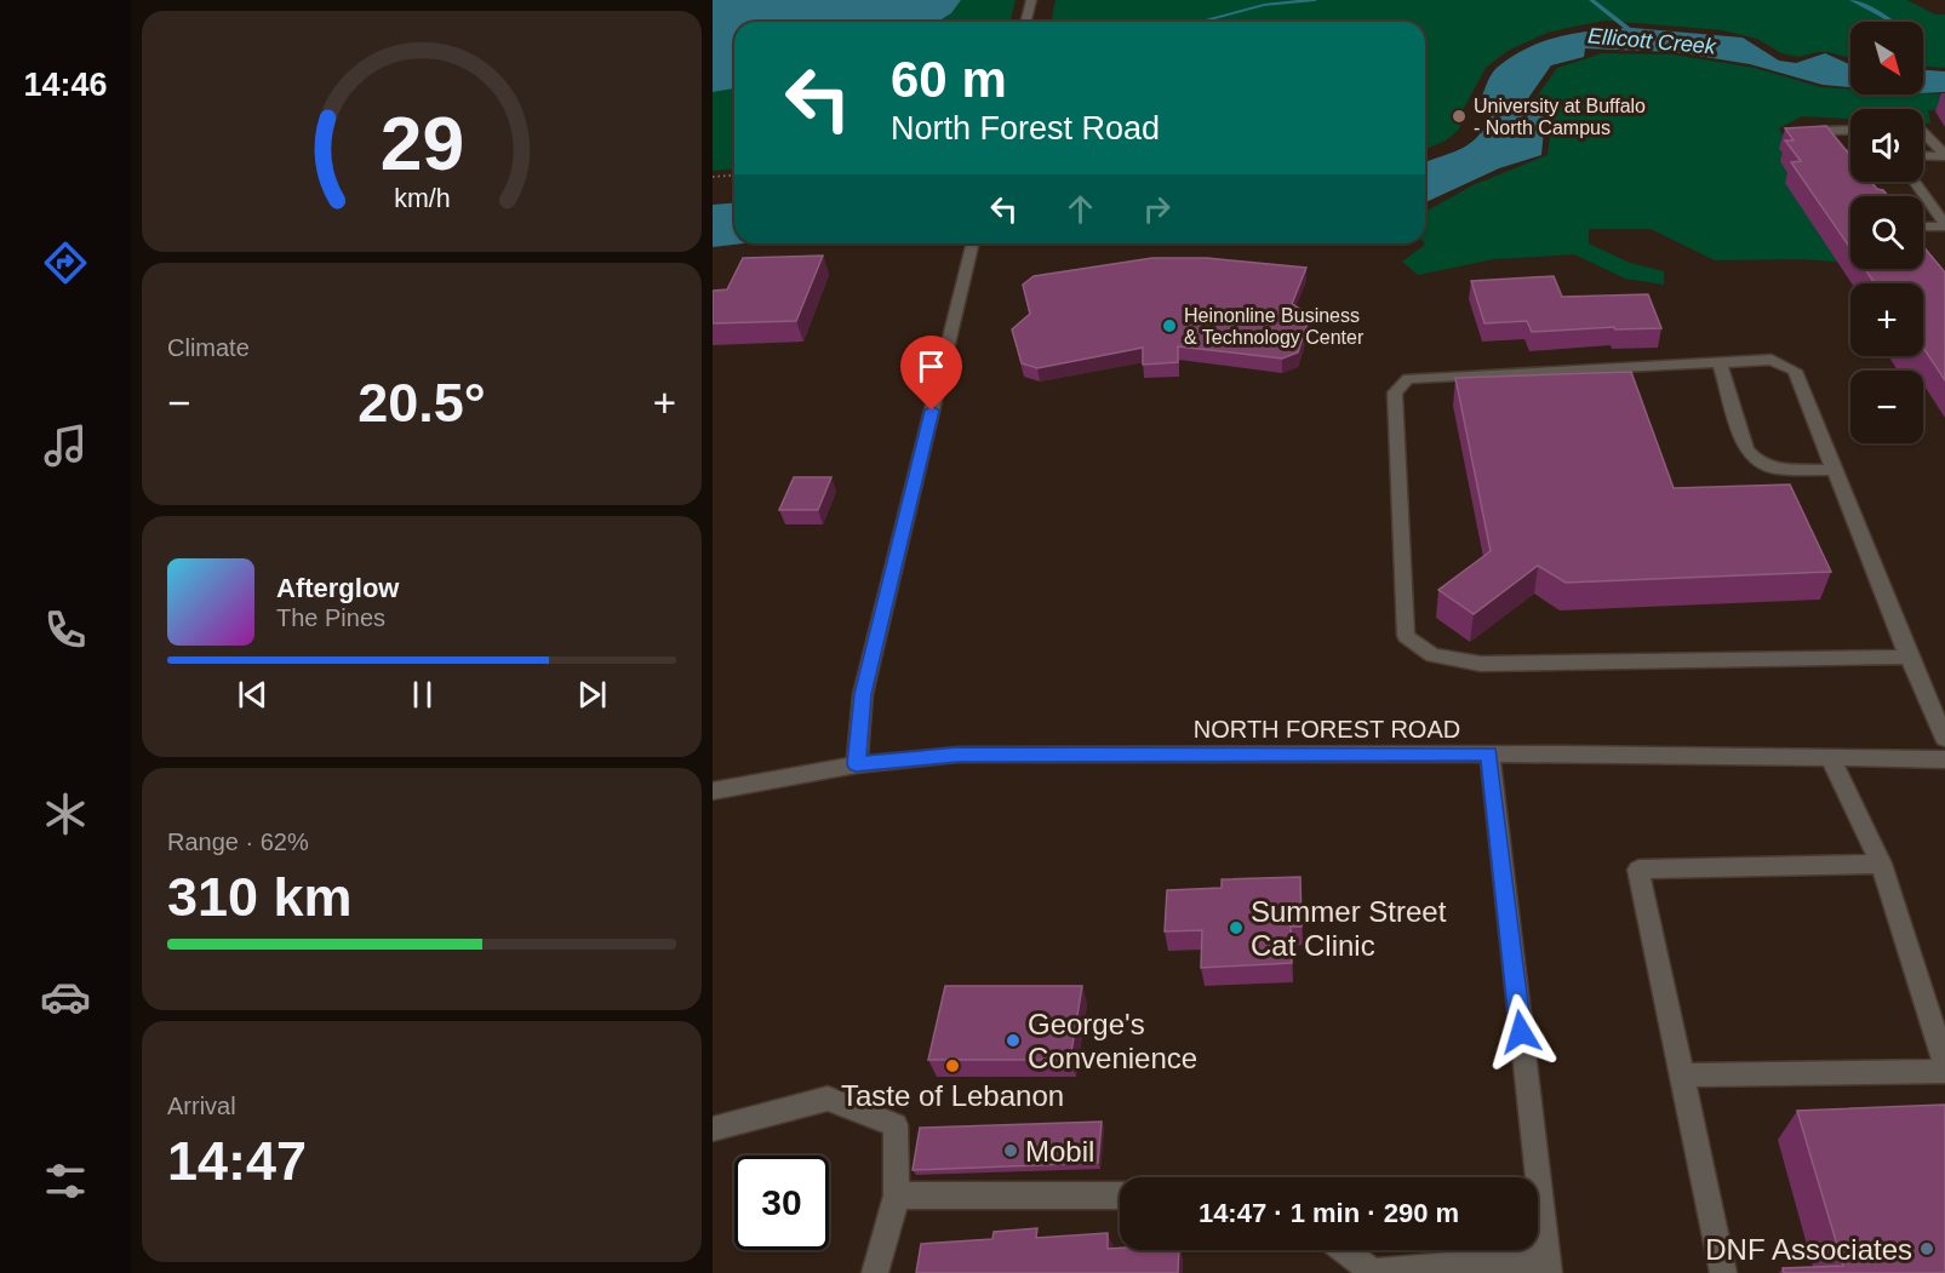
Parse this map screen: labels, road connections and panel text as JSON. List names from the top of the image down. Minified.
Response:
{"streets":{"street":["NORTH FOREST ROAD"]},"water":["Ellicott Creek"],"places":["University at Buffalo - North Campus","Heinonline Business & Technology Center","Summer Street Cat Clinic","George's Convenience","Taste of Lebanon","Mobil","DNF Associates"],"north":"bottom right","page":{"tabs":"14:46","map_buttons":["+","−"],"turn":["60 m","North Forest Road"],"tile":["Climate",["Range · 62%","310 km"],["Arrival","14:47"]],"heat":["−","20.5°","+"],"song":["Afterglow","The Pines"],"limit":"30","trip":"14:47 · 1 min · 290 m","gauge":["29","km/h"]}}
